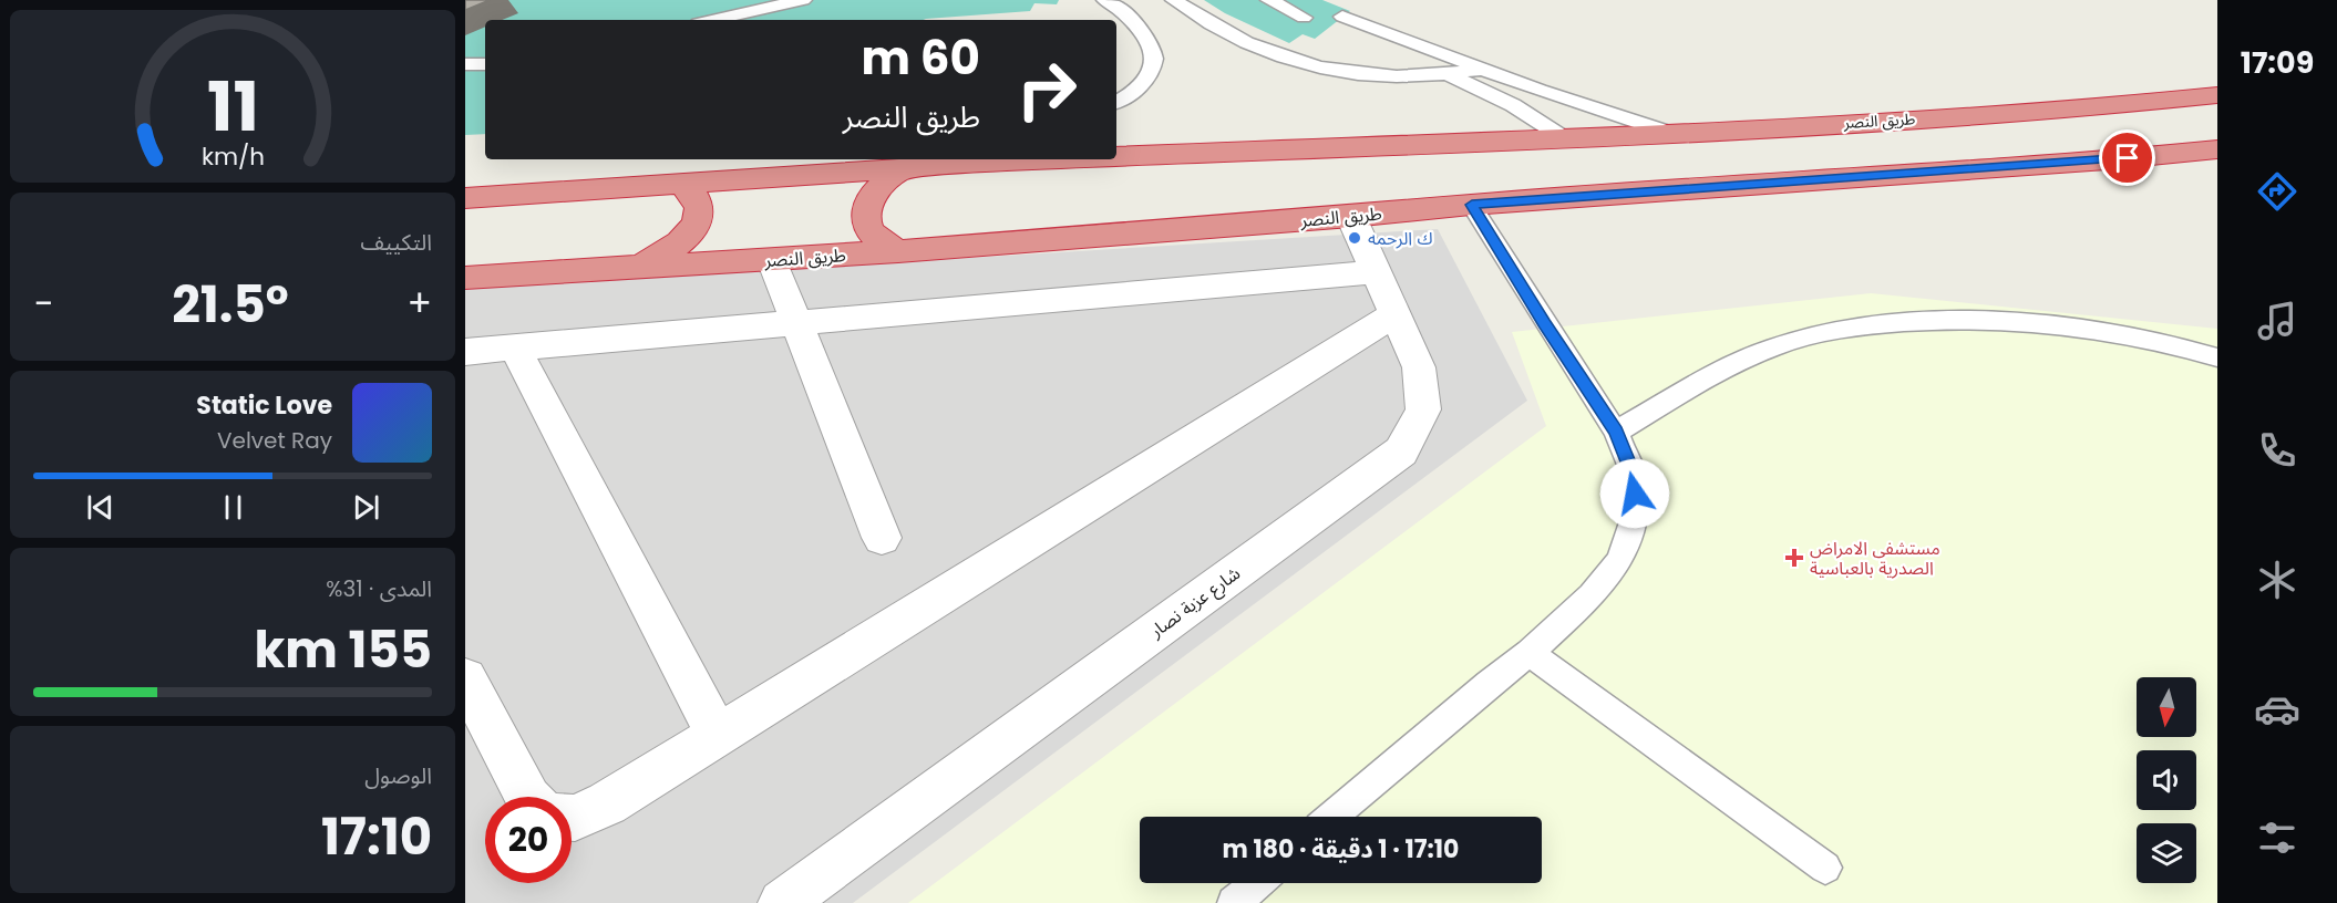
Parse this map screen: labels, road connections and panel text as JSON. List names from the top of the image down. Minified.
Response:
{"streets":{"highway":["طريق النصر"],"street":["شارع عزبة نصار"]},"crossings":[["طريق النصر","شارع عزبة نصار"]],"places":{"other":["ك الرحمه"],"health":["مستشفى الامراض الصدرية بالعباسية"]},"north":"bottom","page":{"tabs":"17:09","turn":["60 m","طريق النصر"],"tile":["التكييف",["المدى · 31%","155 km"],["الوصول","17:10"]],"heat":["−","21.5°","+"],"song":["Static Love","Velvet Ray"],"limit":"20","trip":"17:10 · 1 دقيقة · 180 m","gauge":["11","km/h"]}}
